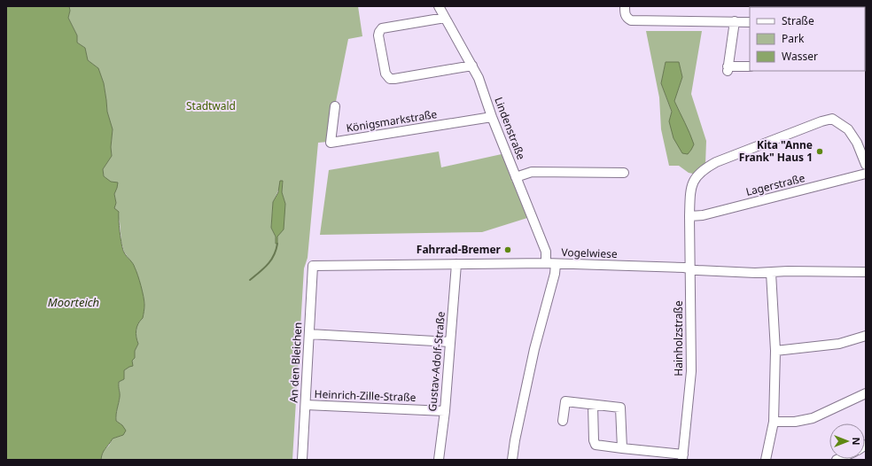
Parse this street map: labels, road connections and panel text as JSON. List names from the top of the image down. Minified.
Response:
{"streets":{"street":["Königsmarkstraße","Lindenstraße","Lagerstraße","Vogelwiese","Hainholzstraße","Gustav-Adolf-Straße","An den Bleichen","Heinrich-Zille-Straße"]},"crossings":[["Königsmarkstraße","Lindenstraße"],["Lindenstraße","Vogelwiese"],["Lagerstraße","Hainholzstraße"],["Vogelwiese","Hainholzstraße"],["Vogelwiese","Gustav-Adolf-Straße"],["Vogelwiese","An den Bleichen"],["Gustav-Adolf-Straße","Heinrich-Zille-Straße"],["An den Bleichen","Heinrich-Zille-Straße"]],"water":["Moorteich"],"parks":["Stadtwald"],"places":["Kita \"Anne Frank\" Haus 1","Fahrrad-Bremer"],"legend":["Straße","Park","Wasser"],"north":"right"}
